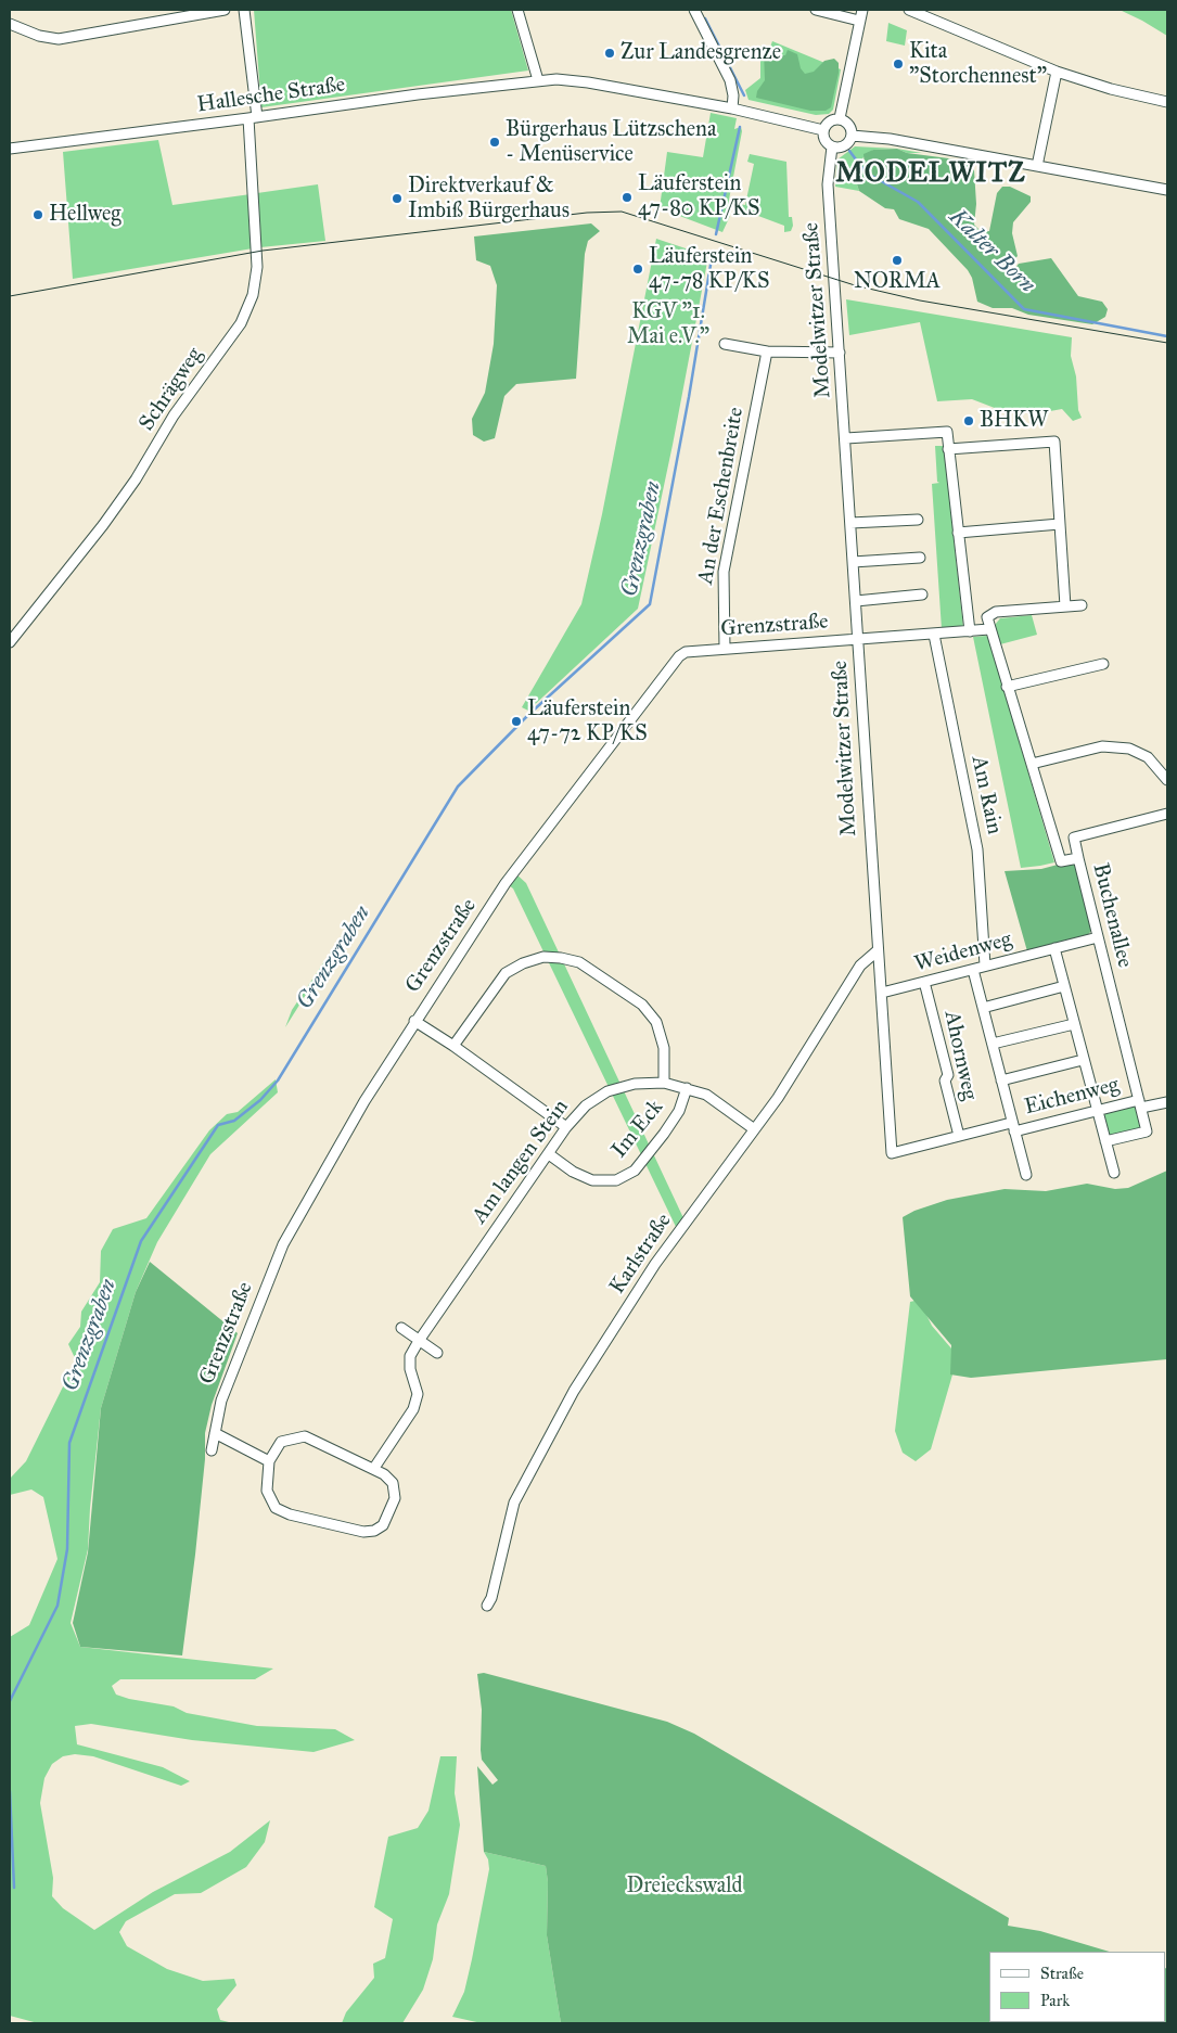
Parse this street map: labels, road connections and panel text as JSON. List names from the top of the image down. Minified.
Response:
{"streets":{"street":["Hallesche Straße","Modelwitzer Straße","Schrägweg","An der Eschenbreite","Grenzstraße","Am Rain","Buchenallee","Weidenweg","Ahornweg","Eichenweg","Im Eck","Am langen Stein","Karlstraße"]},"crossings":[["Hallesche Straße","Modelwitzer Straße"],["Hallesche Straße","Schrägweg"],["Modelwitzer Straße","Grenzstraße"],["Modelwitzer Straße","Weidenweg"],["Modelwitzer Straße","Eichenweg"],["Modelwitzer Straße","Karlstraße"],["An der Eschenbreite","Grenzstraße"],["Grenzstraße","Am Rain"],["Grenzstraße","Buchenallee"],["Am Rain","Weidenweg"],["Buchenallee","Weidenweg"],["Buchenallee","Eichenweg"],["Weidenweg","Ahornweg"],["Ahornweg","Eichenweg"],["Im Eck","Am langen Stein"],["Am langen Stein","Karlstraße"]],"districts":["MODELWITZ"],"water":["Kalter Born","Grenzgraben"],"parks":["KGV \"1. Mai e.V.\"","Dreieckswald"],"places":["Zur Landesgrenze","Kita \"Storchennest\"","Bürgerhaus Lützschena - Menüservice","Läuferstein 47-80 KP/KS","Direktverkauf & Imbiß Bürgerhaus","Hellweg","NORMA","Läuferstein 47-78 KP/KS","BHKW","Läuferstein 47-72 KP/KS"],"legend":["Straße","Park"]}
